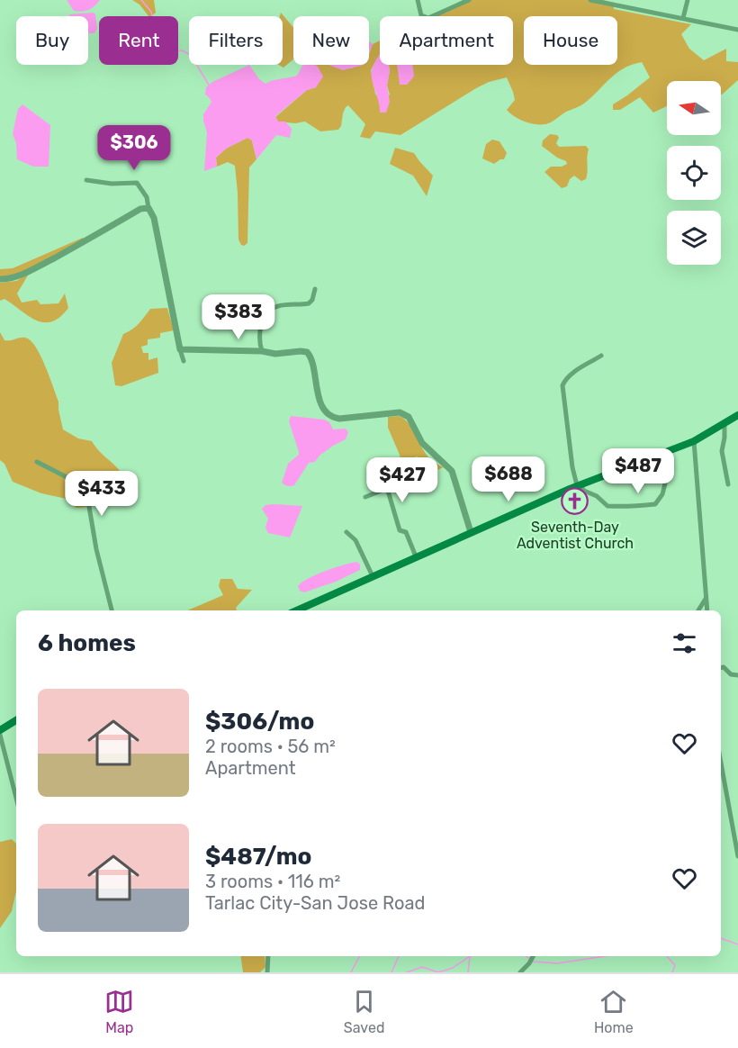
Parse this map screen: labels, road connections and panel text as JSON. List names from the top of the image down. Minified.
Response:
{"places":{"church":["Seventh-Day Adventist Church"]},"north":"left","page":{"chip":["Buy","Rent","Filters","New","Apartment","House"],"price":["$306","$383","$487","$688","$427","$433"],"heading":"6 homes","list":[{"name":"$306/mo","note":"2 rooms · 56 m² · Apartment"},{"name":"$487/mo","note":"3 rooms · 116 m² · Tarlac City-San Jose Road"}],"tabs":["Map","Saved","Home"]}}
